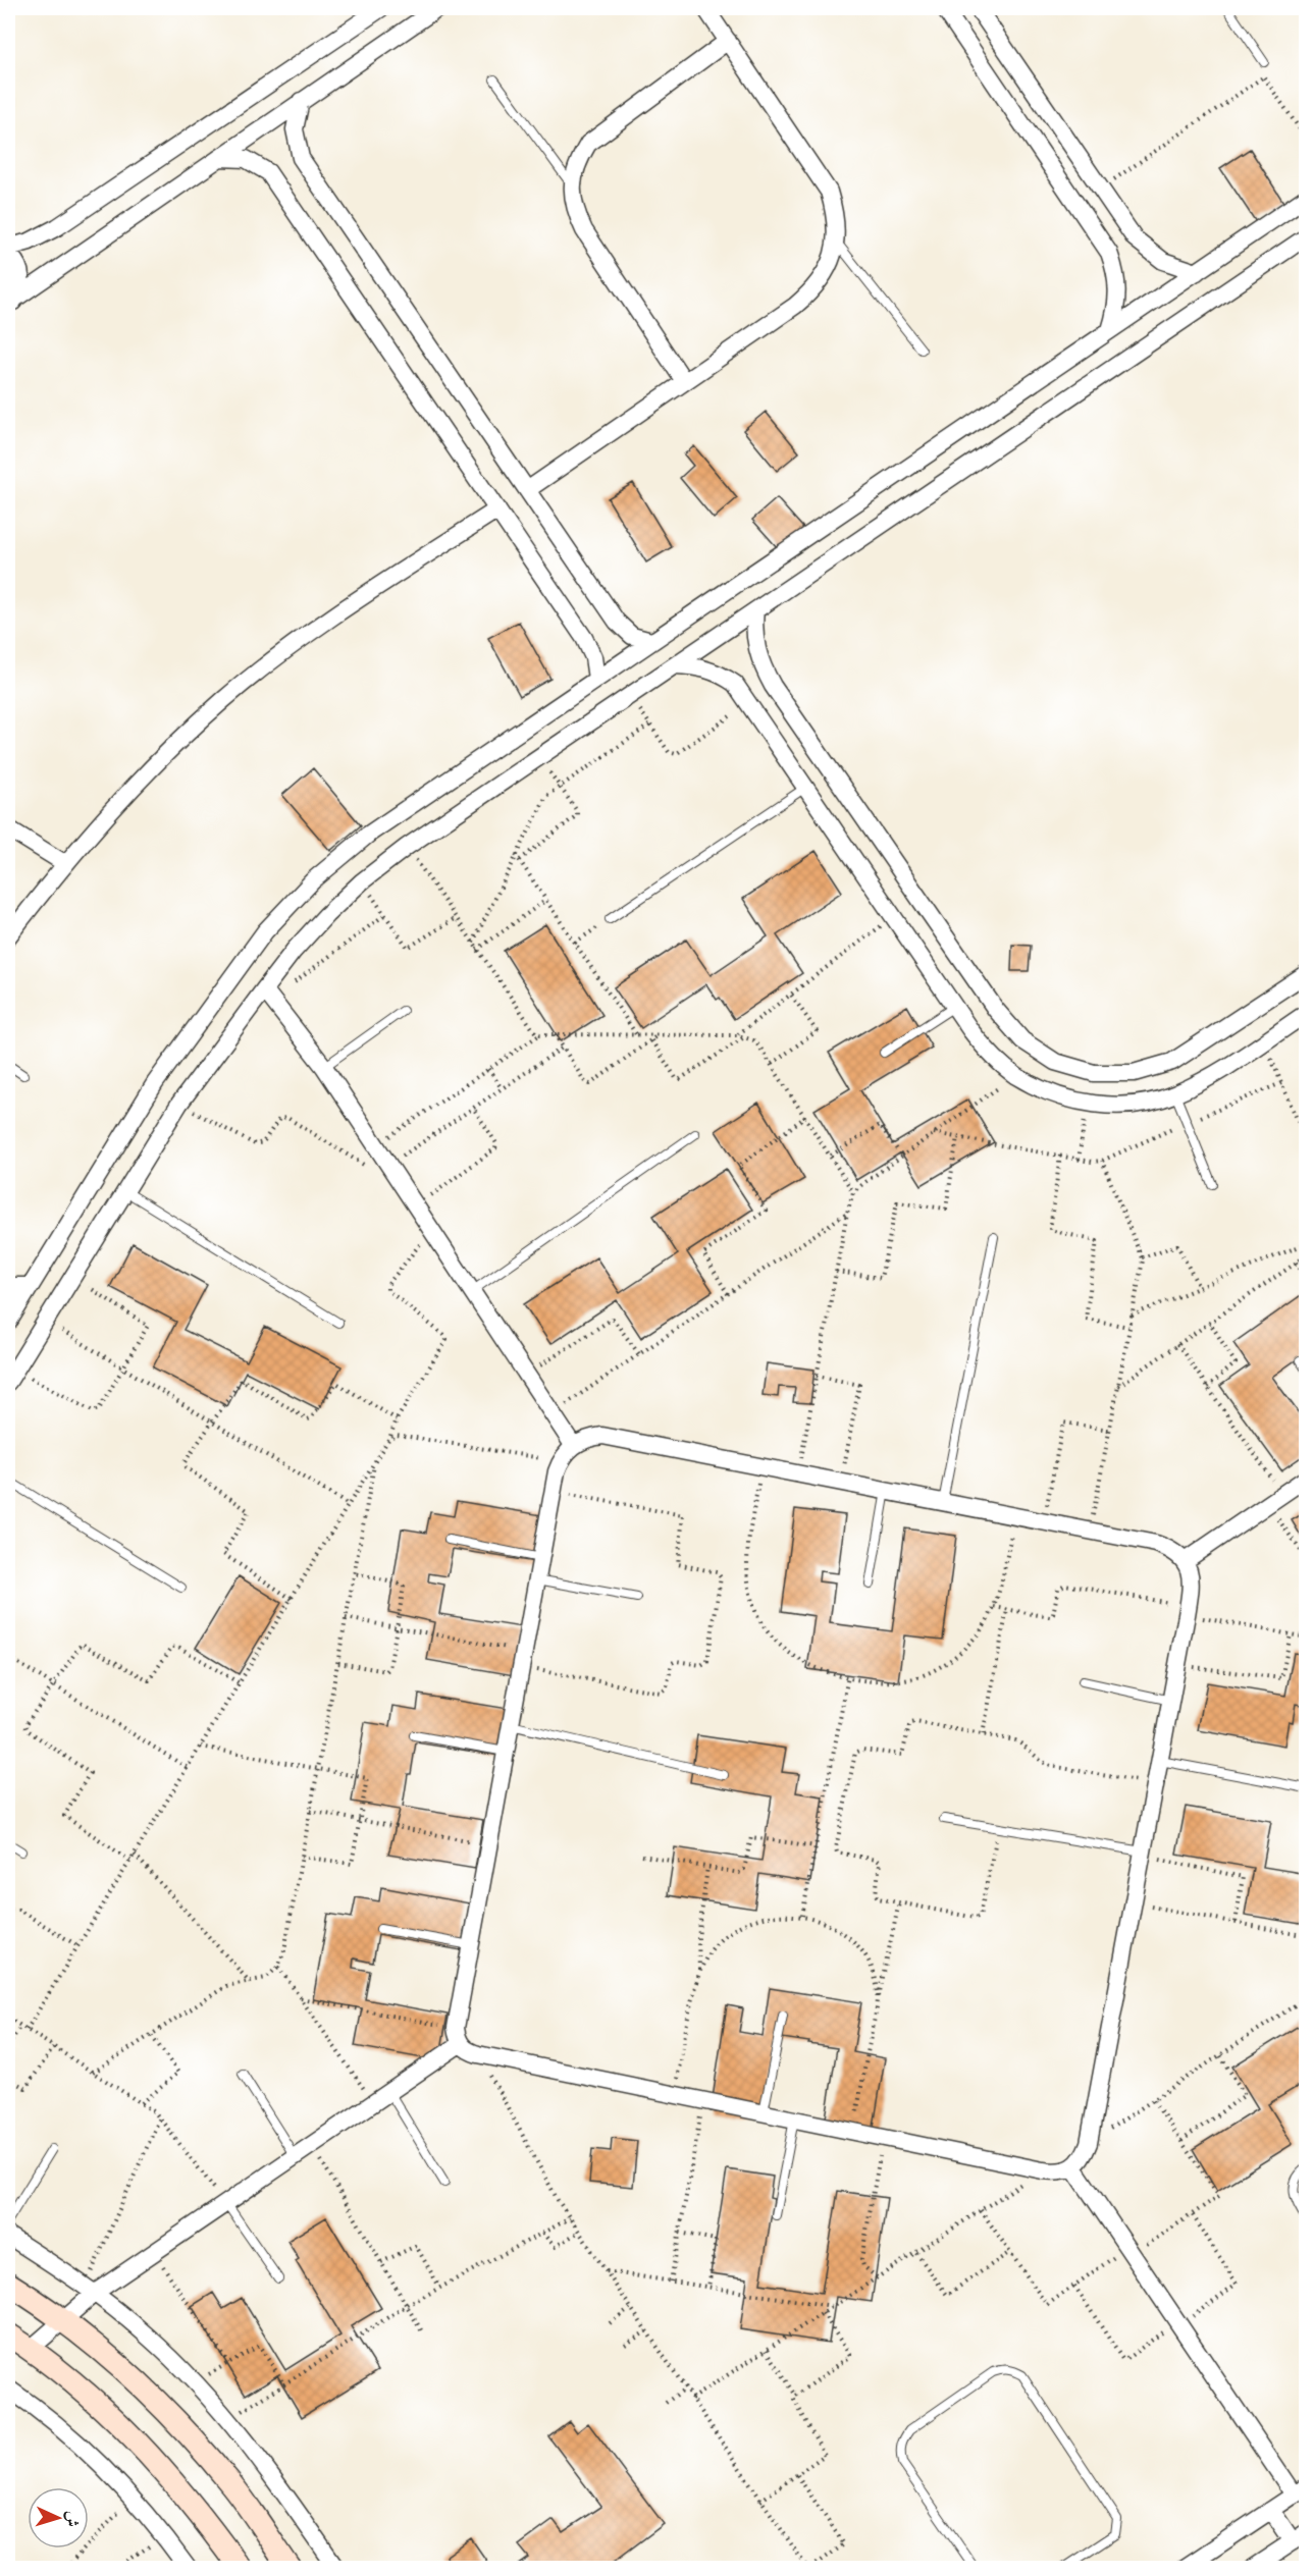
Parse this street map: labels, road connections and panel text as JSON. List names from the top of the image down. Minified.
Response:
{"north":"right"}
